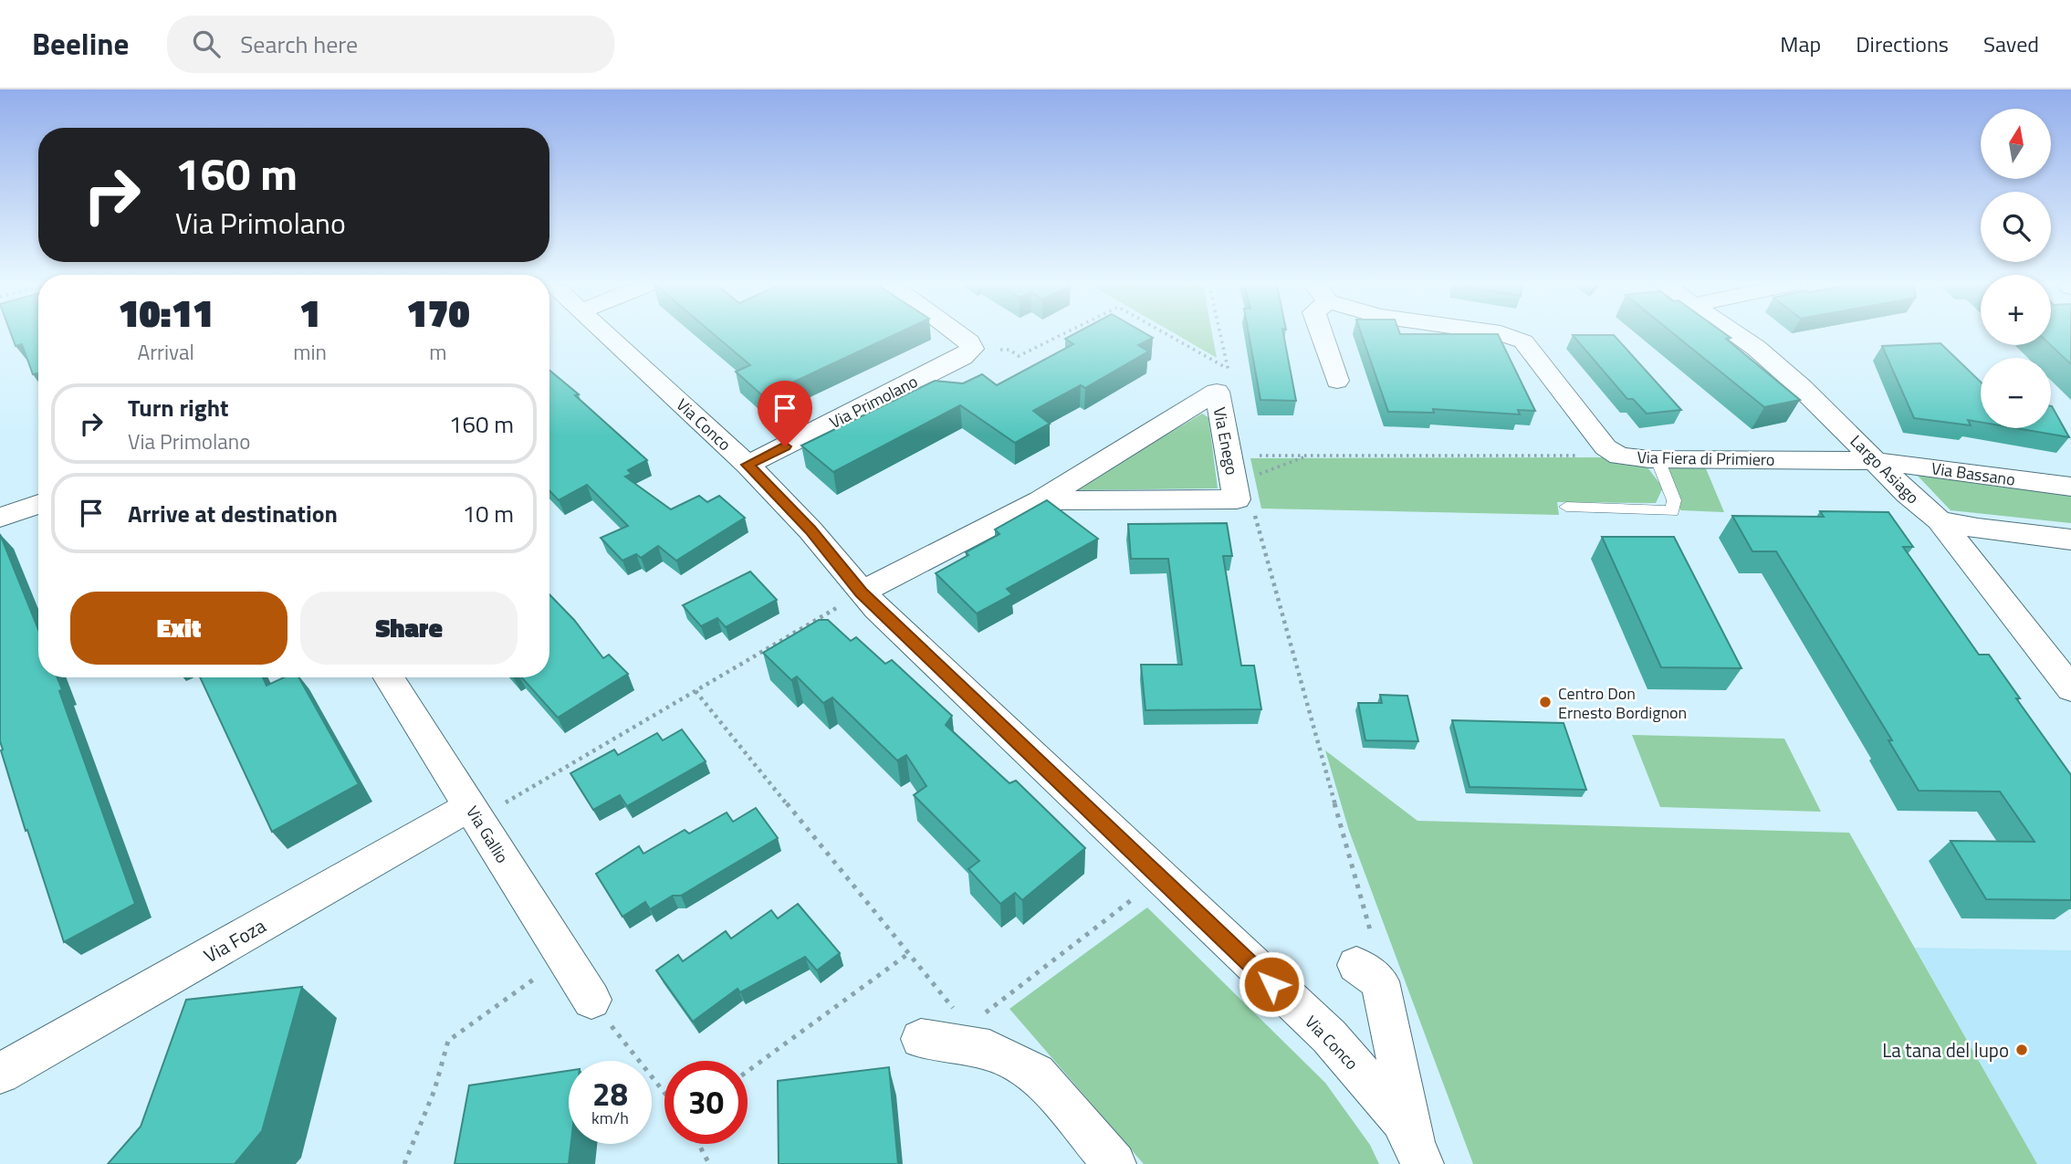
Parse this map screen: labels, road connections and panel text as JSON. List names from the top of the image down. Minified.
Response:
{"streets":{"street":["Via Primolano","Via Conco","Via Enego","Via Fiera di Primiero","Largo Asiago","Via Bassano","Via Gallio","Via Foza"]},"crossings":[["Via Primolano","Via Conco"],["Via Conco","Via Enego"],["Via Fiera di Primiero","Largo Asiago"],["Via Fiera di Primiero","Via Bassano"],["Largo Asiago","Via Bassano"],["Via Gallio","Via Foza"]],"places":["Centro Don Ernesto Bordignon","La tana del lupo"],"north":"top","page":{"header":"Beeline","search":"Search here","nav":["Map","Directions","Saved"],"map_buttons":["+","−"],"turn":["160 m","Via Primolano"],"eta":["10:11","Arrival","1","min","170","m"],"list":[{"name":"Turn right","note":"Via Primolano","value":"160 m"},{"name":"Arrive at destination","value":"10 m"}],"buttons":["Exit","Share"],"speed":"28 km/h","limit":"30"}}
